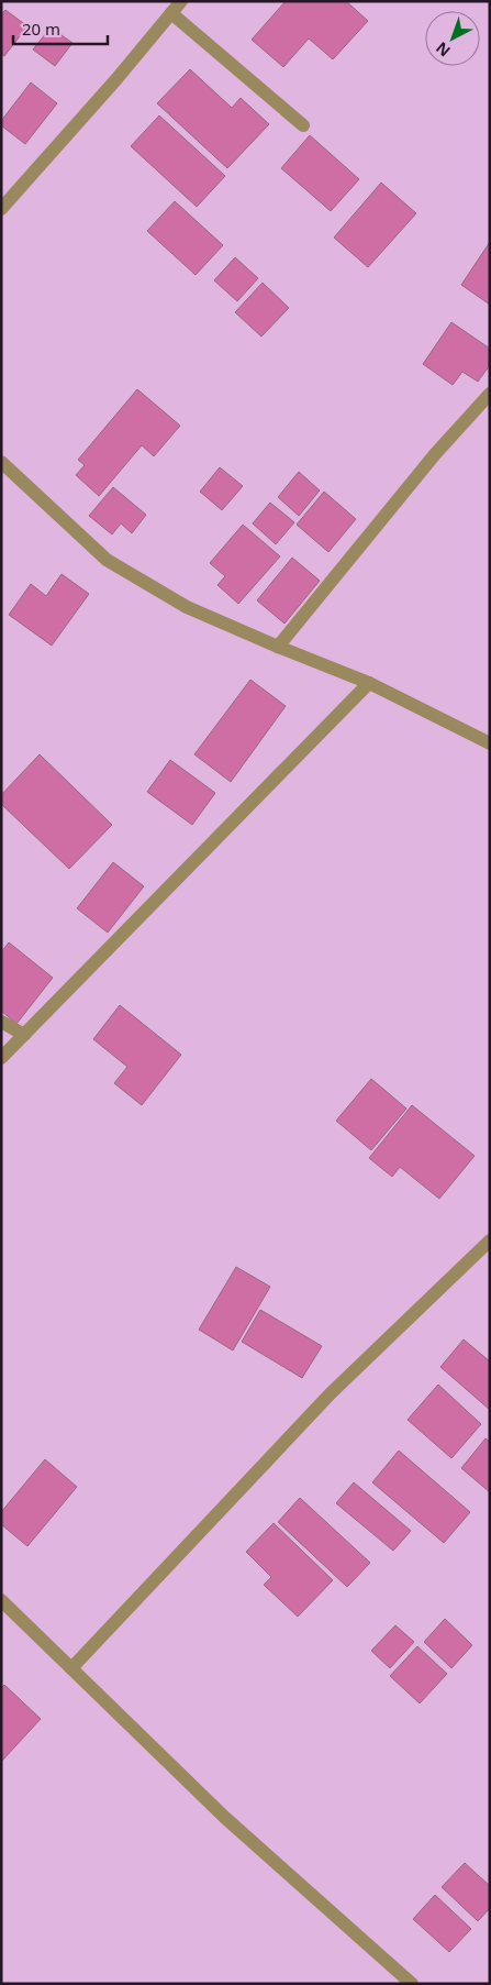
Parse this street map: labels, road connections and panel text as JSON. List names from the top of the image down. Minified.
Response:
{"scale_bar":"20 m","north":"bottom left"}
